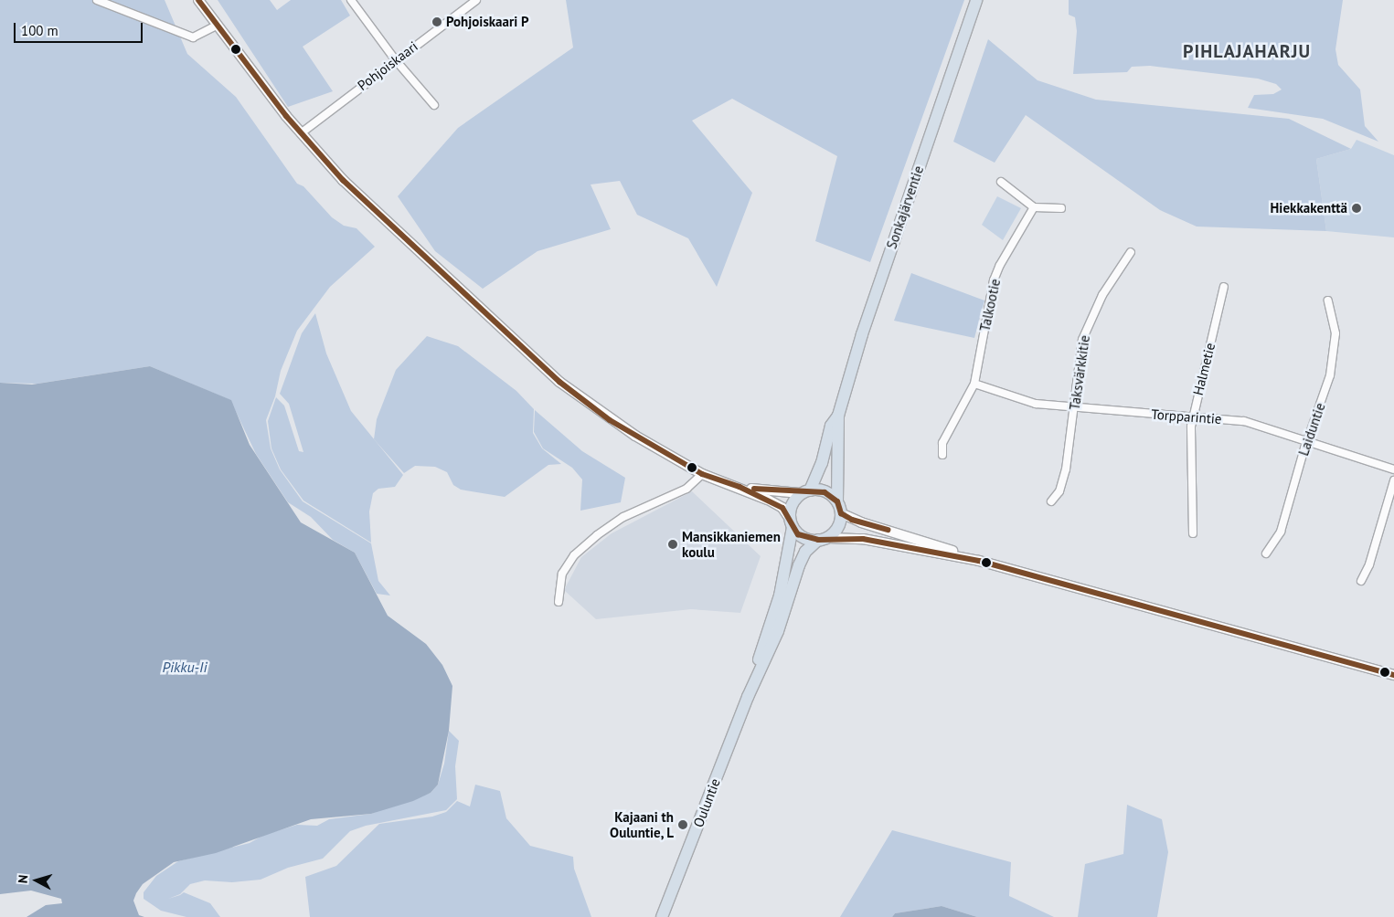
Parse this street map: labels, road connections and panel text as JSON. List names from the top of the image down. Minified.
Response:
{"streets":{"highway":["Sonkajärventie","Ouluntie"],"street":["Pohjoiskaari","Talkootie","Halmetie","Taksvärkkitie","Torpparintie","Laiduntie"]},"crossings":[["Sonkajärventie","Ouluntie"],["Talkootie","Torpparintie"],["Halmetie","Torpparintie"],["Taksvärkkitie","Torpparintie"],["Torpparintie","Laiduntie"]],"districts":["PIHLAJAHARJU"],"water":["Pikku-Ii"],"places":["Pohjoiskaari P","Hiekkakenttä","Mansikkaniemen koulu","Kajaani th Ouluntie, L"],"scale_bar":"100 m","north":"left"}
